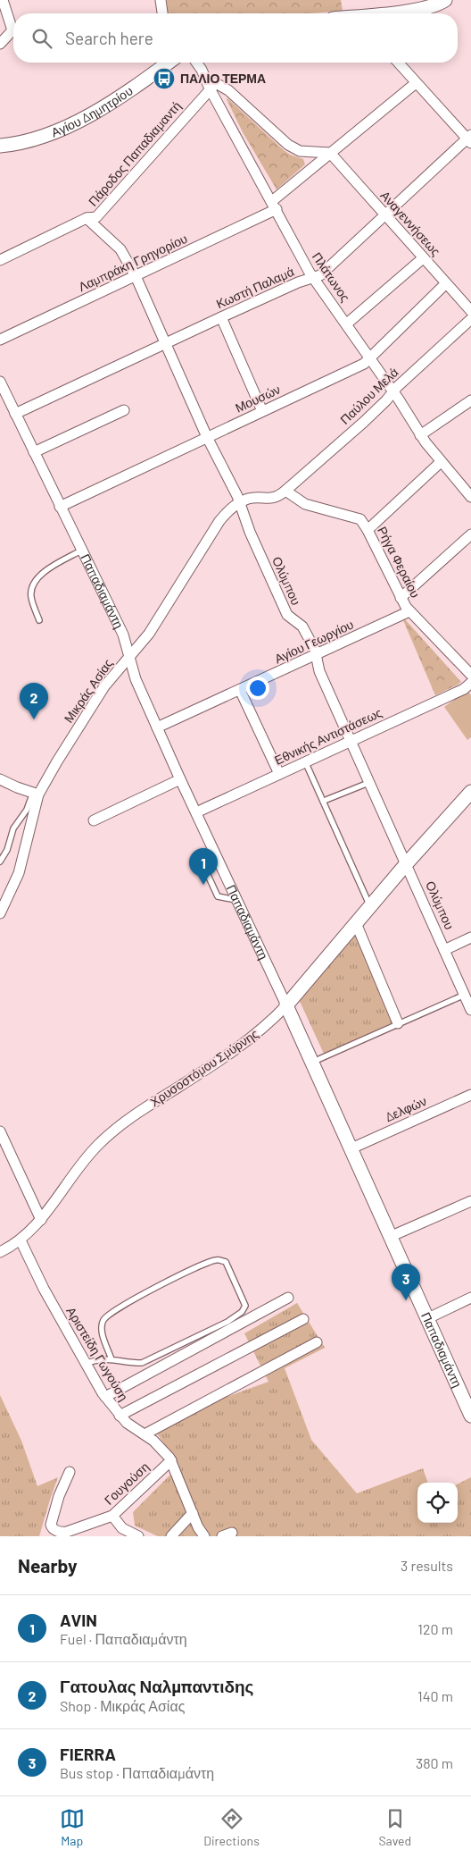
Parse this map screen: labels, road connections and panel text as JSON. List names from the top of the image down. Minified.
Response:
{"streets":{"street":["Αγίου Δημητρίου","Πάροδος Παπαδιαμαντή","Αναγεννήσεως","Λαμπράκη Γρηγορίου","Πλάτωνος","Κωστή Παλαμά","Παύλου Μελά","Μουσών","Ρήγα Φεραίου","Ολύμπου","Παπαδιαμάντη","Αγίου Γεωργίου","Μικράς Ασίας","Εθνικής Αντιστάσεως","Χρυσοστόμου Σμύρνης","Δελφών","Αριστείδη Γωγούση","Γουγούση"]},"crossings":[["Πάροδος Παπαδιαμαντή","Πλάτωνος"],["Πάροδος Παπαδιαμαντή","Ολύμπου"],["Αναγεννήσεως","Λαμπράκη Γρηγορίου"],["Αναγεννήσεως","Κωστή Παλαμά"],["Αναγεννήσεως","Μουσών"],["Λαμπράκη Γρηγορίου","Πλάτωνος"],["Λαμπράκη Γρηγορίου","Ολύμπου"],["Πλάτωνος","Κωστή Παλαμά"],["Πλάτωνος","Παύλου Μελά"],["Πλάτωνος","Μουσών"],["Κωστή Παλαμά","Ολύμπου"],["Κωστή Παλαμά","Παπαδιαμάντη"],["Παύλου Μελά","Ρήγα Φεραίου"],["Παύλου Μελά","Μικράς Ασίας"],["Μουσών","Ολύμπου"],["Μουσών","Παπαδιαμάντη"],["Ρήγα Φεραίου","Αγίου Γεωργίου"],["Ρήγα Φεραίου","Μικράς Ασίας"],["Ολύμπου","Αγίου Γεωργίου"],["Ολύμπου","Μικράς Ασίας"],["Ολύμπου","Εθνικής Αντιστάσεως"],["Ολύμπου","Χρυσοστόμου Σμύρνης"],["Παπαδιαμάντη","Αγίου Γεωργίου"],["Παπαδιαμάντη","Μικράς Ασίας"],["Παπαδιαμάντη","Εθνικής Αντιστάσεως"],["Παπαδιαμάντη","Χρυσοστόμου Σμύρνης"],["Παπαδιαμάντη","Δελφών"],["Χρυσοστόμου Σμύρνης","Αριστείδη Γωγούση"],["Αριστείδη Γωγούση","Γουγούση"]],"places":{"bus stop":["ΠΑΛΙΟ ΤΕΡΜΑ"]},"page":{"search":"Search here","pins":["2","1","3"],"heading":["Nearby","3 results"],"list":[{"mark":"1","name":"AVIN","note":"Fuel · Παπαδιαμάντη","value":"120 m"},{"mark":"2","name":"Γατουλας Ναλμπαντιδης","note":"Shop · Μικράς Ασίας","value":"140 m"},{"mark":"3","name":"FIERRA","note":"Bus stop · Παπαδιαμάντη","value":"380 m"}],"nav":["Map","Directions","Saved"]}}
